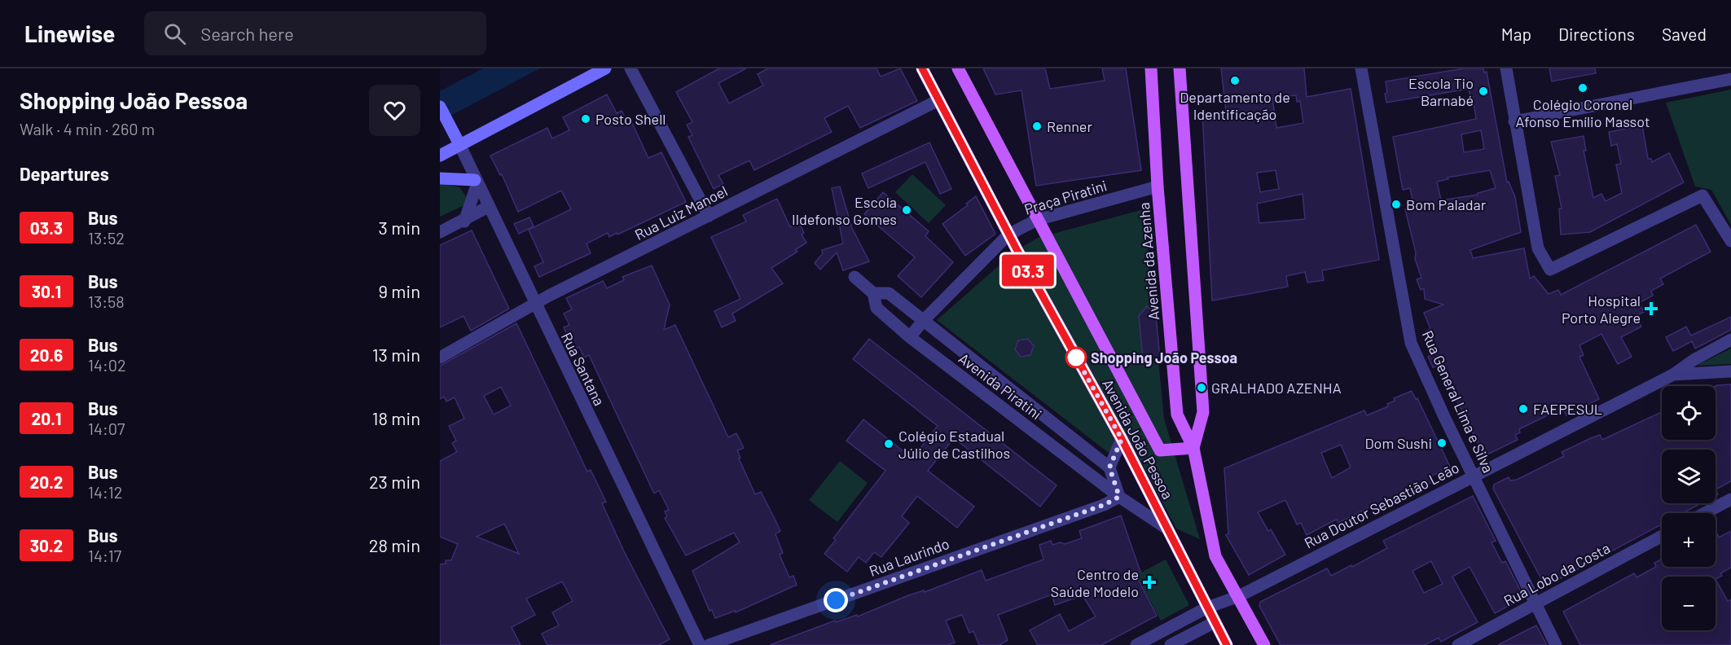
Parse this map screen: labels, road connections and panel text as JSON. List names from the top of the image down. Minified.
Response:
{"streets":{"main road":["Avenida da Azenha","Rua Santana","Avenida João Pessoa"],"street":["Praça Piratini","Rua Luiz Manoel","Avenida Piratini","Rua General Lima e Silva","Rua Doutor Sebastião Leão","Rua Laurindo","Rua Lobo da Costa"]},"crossings":[["Praça Piratini","Avenida da Azenha"],["Praça Piratini","Avenida Piratini"],["Praça Piratini","Avenida João Pessoa"],["Rua Luiz Manoel","Rua Santana"],["Rua Luiz Manoel","Avenida João Pessoa"],["Avenida da Azenha","Avenida João Pessoa"],["Avenida da Azenha","Rua Doutor Sebastião Leão"],["Avenida Piratini","Avenida João Pessoa"],["Avenida Piratini","Rua Laurindo"],["Rua General Lima e Silva","Rua Doutor Sebastião Leão"],["Rua General Lima e Silva","Rua Lobo da Costa"],["Avenida João Pessoa","Rua Doutor Sebastião Leão"]],"places":{"other":["Departamento de Identificação","Colégio Coronel Afonso Emílio Massot","Escola Tio Barnabé","Posto Shell","Renner","Bom Paladar","Escola Ildefonso Gomes","Shopping João Pessoa","GRALHADO AZENHA","FAEPESUL","Dom Sushi","Colégio Estadual Júlio de Castilhos"],"health":["Hospital Porto Alegre","Centro de Saúde Modelo"]},"lines":["bus line 03.3"],"page":{"header":"Linewise","search":"Search here","nav":["Map","Directions","Saved"],"heading":[["Shopping João Pessoa","Walk · 4 min · 260 m"],"Departures"],"on_map":"03.3","list":[{"mark":"03.3","name":"Bus","note":"13:52","value":"3 min"},{"mark":"30.1","name":"Bus","note":"13:58","value":"9 min"},{"mark":"20.6","name":"Bus","note":"14:02","value":"13 min"},{"mark":"20.1","name":"Bus","note":"14:07","value":"18 min"},{"mark":"20.2","name":"Bus","note":"14:12","value":"23 min"},{"mark":"30.2","name":"Bus","note":"14:17","value":"28 min"}],"map_buttons":["+","−"]}}
